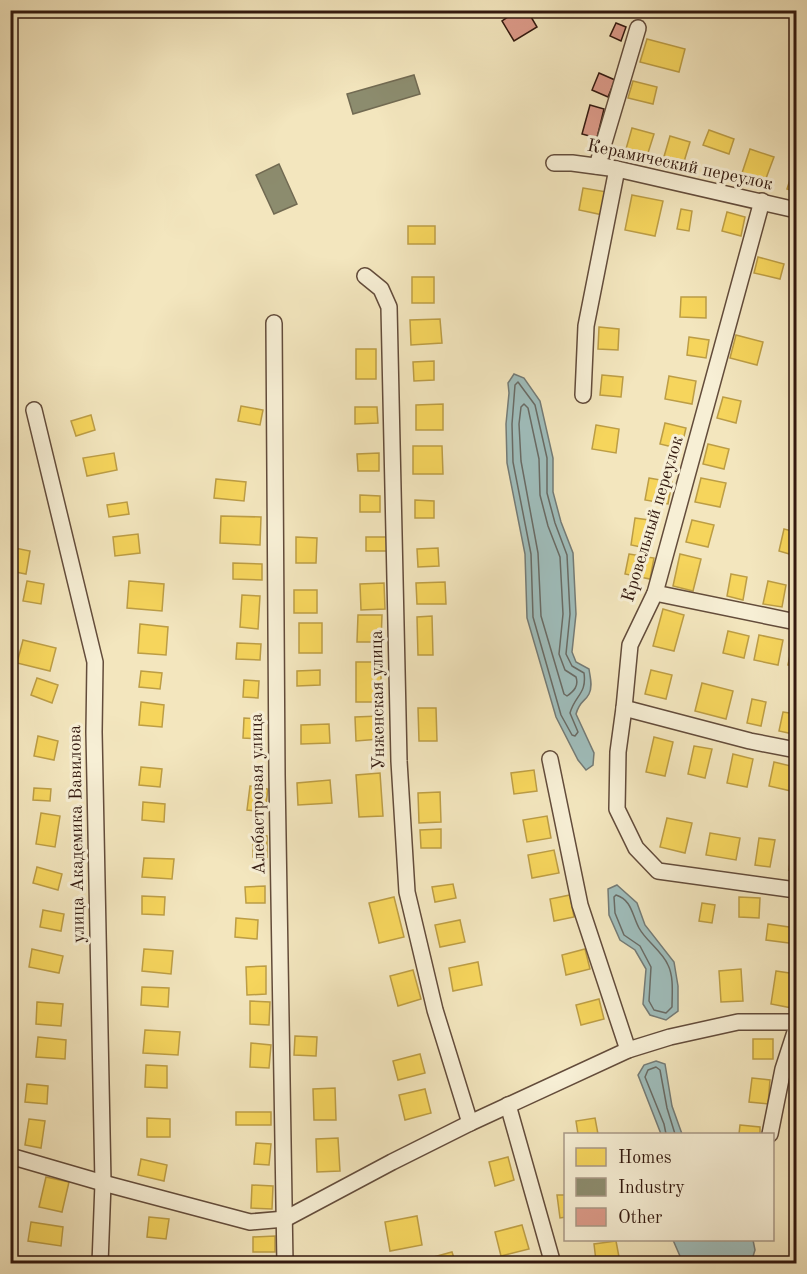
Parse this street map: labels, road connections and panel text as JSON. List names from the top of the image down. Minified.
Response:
{"streets":{"street":["Керамический переулок","Кровельный переулок","Унженская улица","Алебастровая улица","улица Академика Вавилова"]},"crossings":[["Керамический переулок","Кровельный переулок"]],"legend":["Homes","Industry","Other"]}
